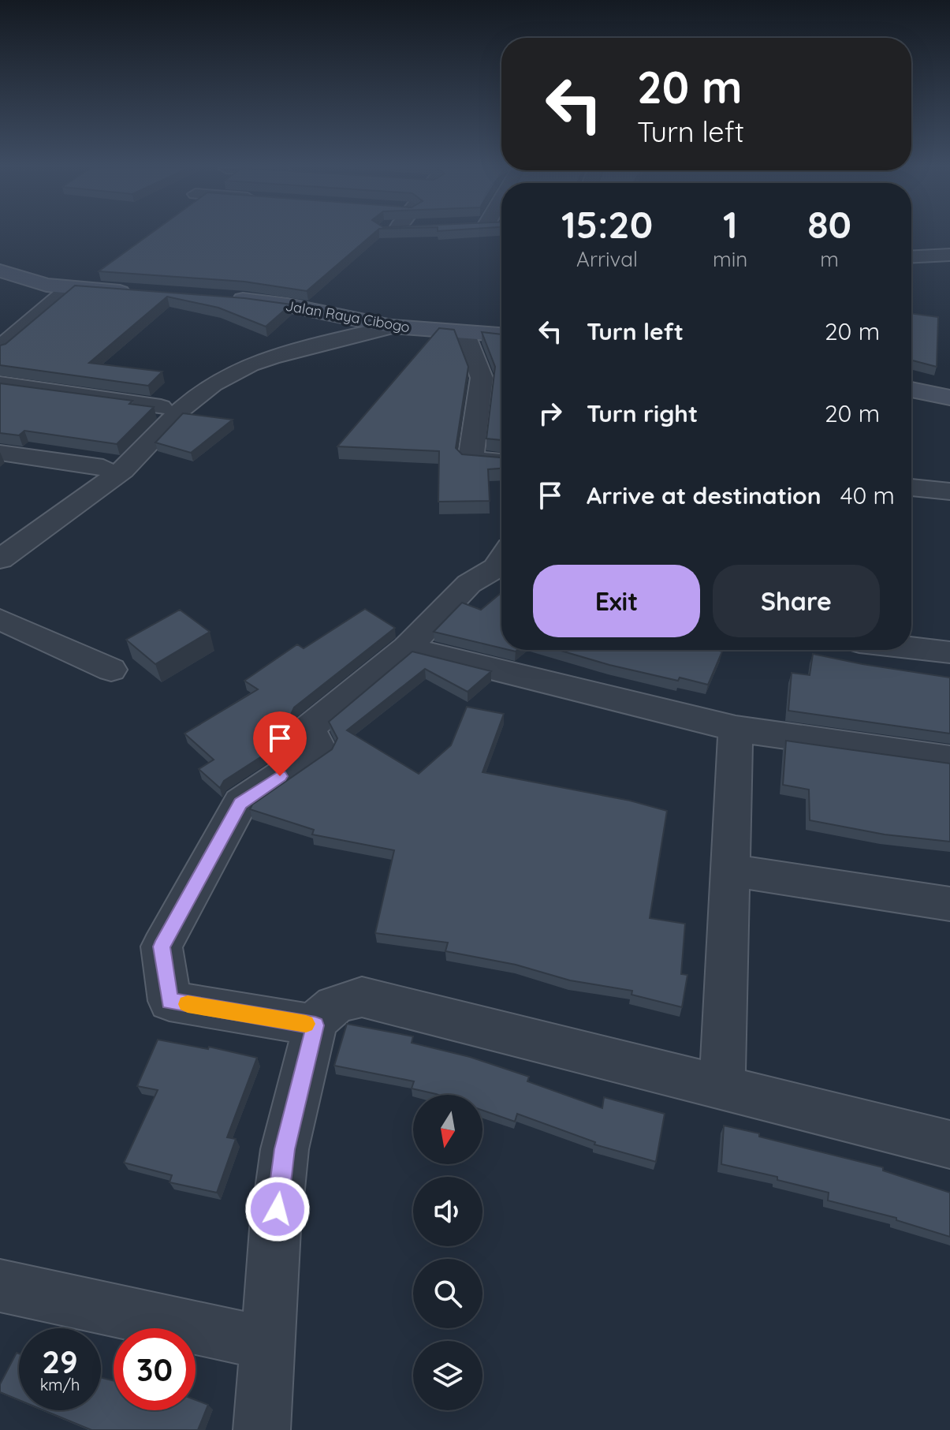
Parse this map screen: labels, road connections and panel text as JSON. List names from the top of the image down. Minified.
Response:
{"streets":{"street":["Jalan Raya Cibogo"]},"north":"bottom","page":{"turn":["20 m","Turn left"],"eta":["15:20","Arrival","1","min","80","m"],"list":[{"name":"Turn left","value":"20 m"},{"name":"Turn right","value":"20 m"},{"name":"Arrive at destination","value":"40 m"}],"buttons":["Exit","Share"],"speed":"29 km/h","limit":"30"}}
